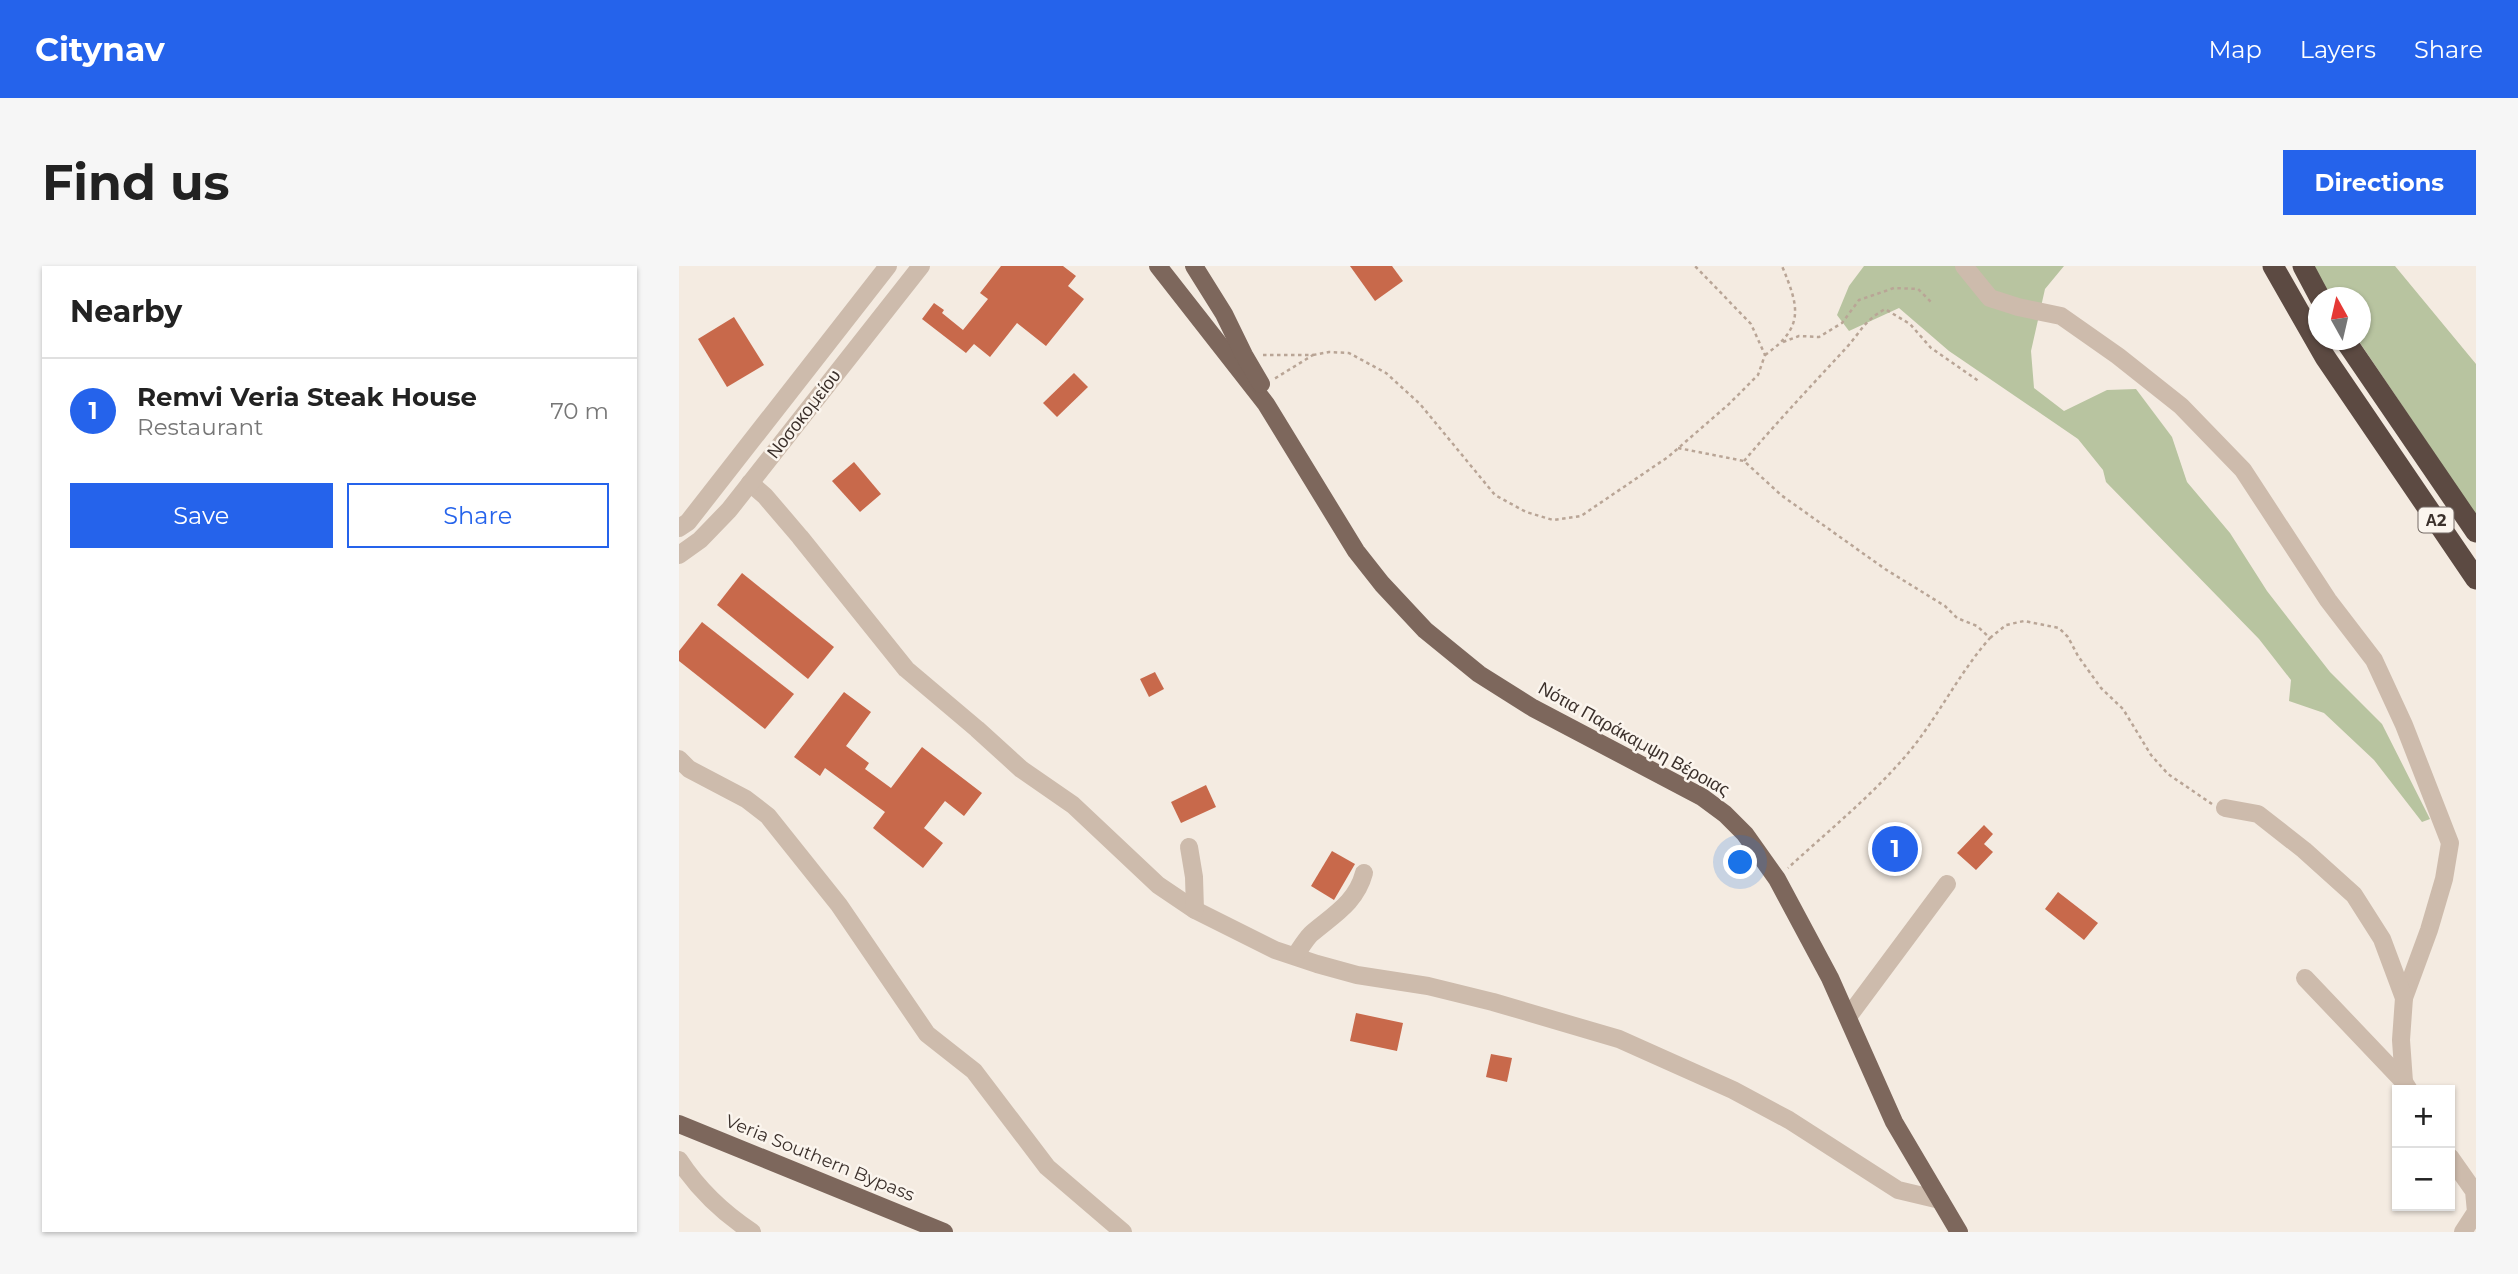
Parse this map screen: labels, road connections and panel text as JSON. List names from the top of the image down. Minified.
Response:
{"streets":{"highway":["Α2"],"main road":["Νότια Παράκαμψη Βέροιας","Veria Southern Bypass"],"street":["Νοσοκομείου"]},"north":"top","page":{"header":"Citynav","nav":["Map","Layers","Share"],"buttons":["Directions",["Save","Share"]],"title":"Find us","heading":"Nearby","list":[{"mark":"1","name":"Remvi Veria Steak House","note":"Restaurant","value":"70 m"}],"pins":"1","map_buttons":["+","−"]}}
